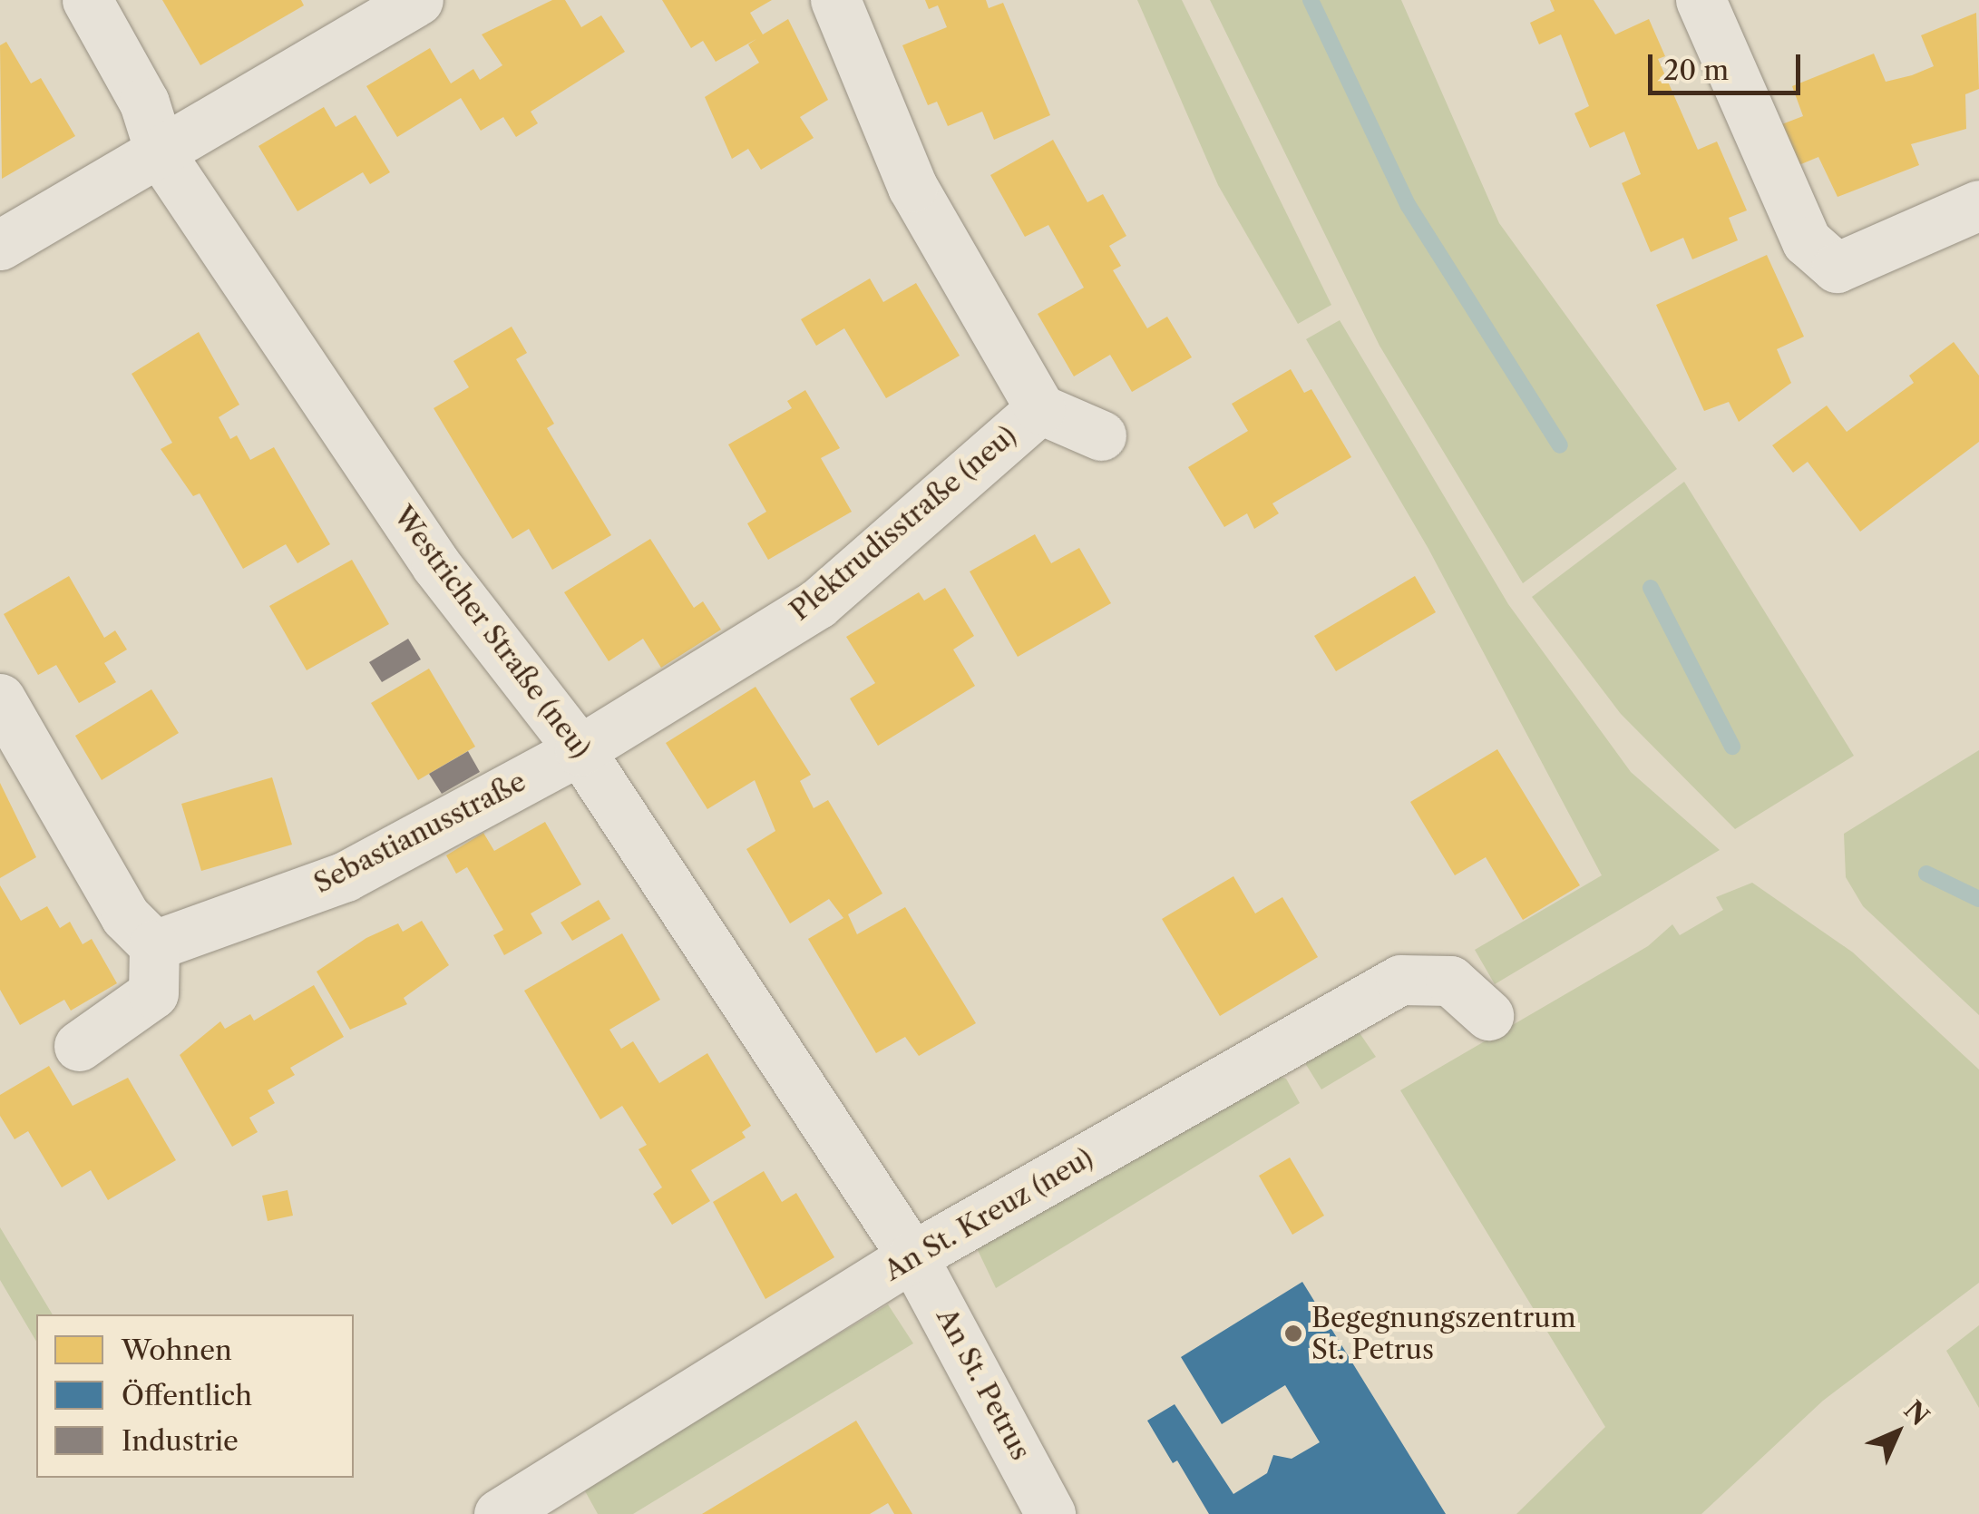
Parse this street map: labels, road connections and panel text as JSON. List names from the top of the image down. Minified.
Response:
{"streets":{"street":["Plektrudisstraße (neu)","Westricher Straße (neu)","Sebastianusstraße","An St. Kreuz (neu)","An St. Petrus"]},"crossings":[["Plektrudisstraße (neu)","Westricher Straße (neu)"],["Plektrudisstraße (neu)","Sebastianusstraße"],["Westricher Straße (neu)","Sebastianusstraße"],["Westricher Straße (neu)","An St. Kreuz (neu)"],["Westricher Straße (neu)","An St. Petrus"],["An St. Kreuz (neu)","An St. Petrus"]],"places":["Begegnungszentrum St. Petrus"],"legend":["Wohnen","Öffentlich","Industrie"],"scale_bar":"20 m","north":"top right"}
